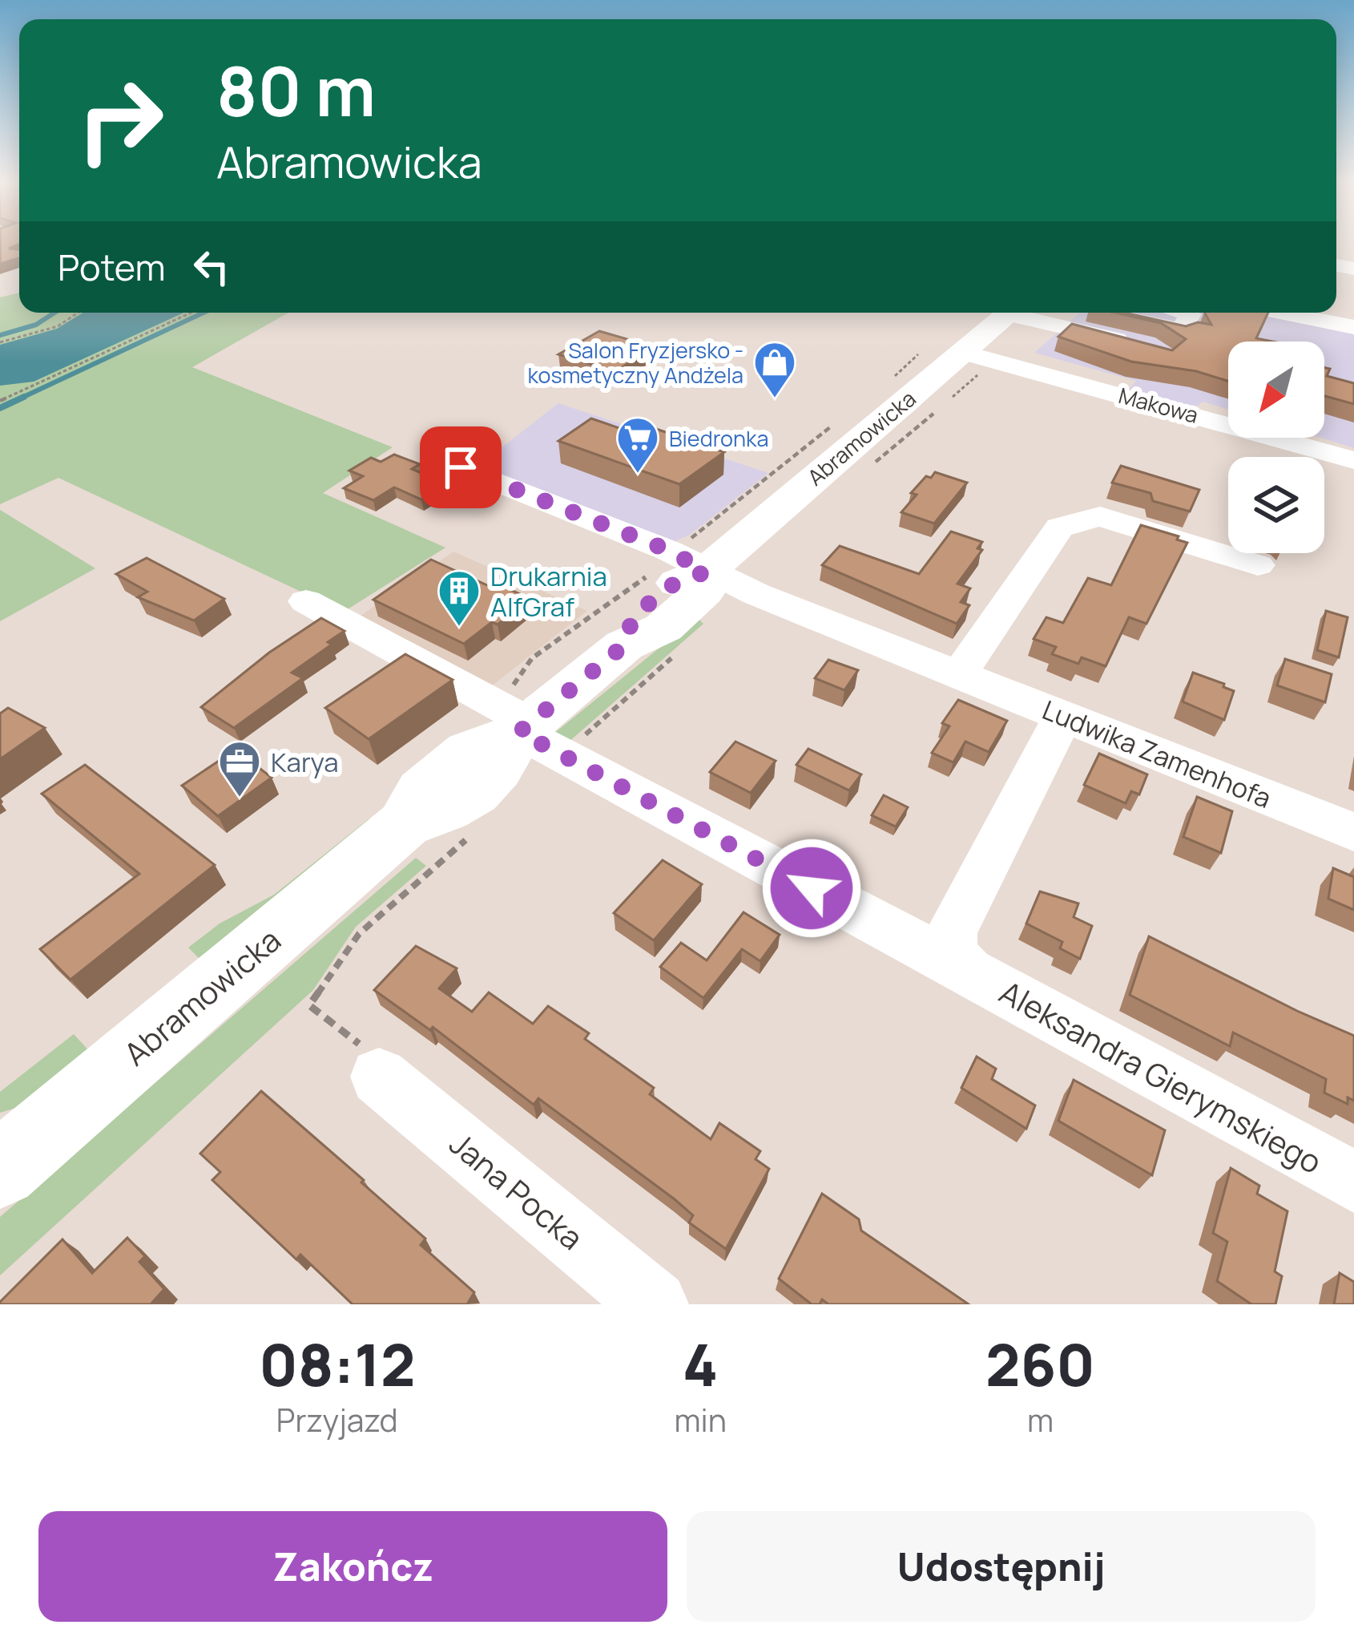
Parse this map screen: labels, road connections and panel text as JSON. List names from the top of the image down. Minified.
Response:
{"streets":{"main road":["Abramowicka"],"street":["Makowa","Ludwika Zamenhofa","Aleksandra Gierymskiego","Jana Pocka"]},"crossings":[["Makowa","Abramowicka"],["Abramowicka","Ludwika Zamenhofa"],["Abramowicka","Aleksandra Gierymskiego"],["Ludwika Zamenhofa","Aleksandra Gierymskiego"]],"places":{"shop":["Salon Fryzjersko - kosmetyczny Andżela"],"supermarket":["Biedronka"],"building":["Drukarnia AlfGraf"],"office":["Karya"]},"north":"bottom left","page":{"turn":["80 m","Abramowicka"],"then":"Potem","eta":["08:12","Przyjazd","4","min","260","m"],"buttons":["Zakończ","Udostępnij"]}}
